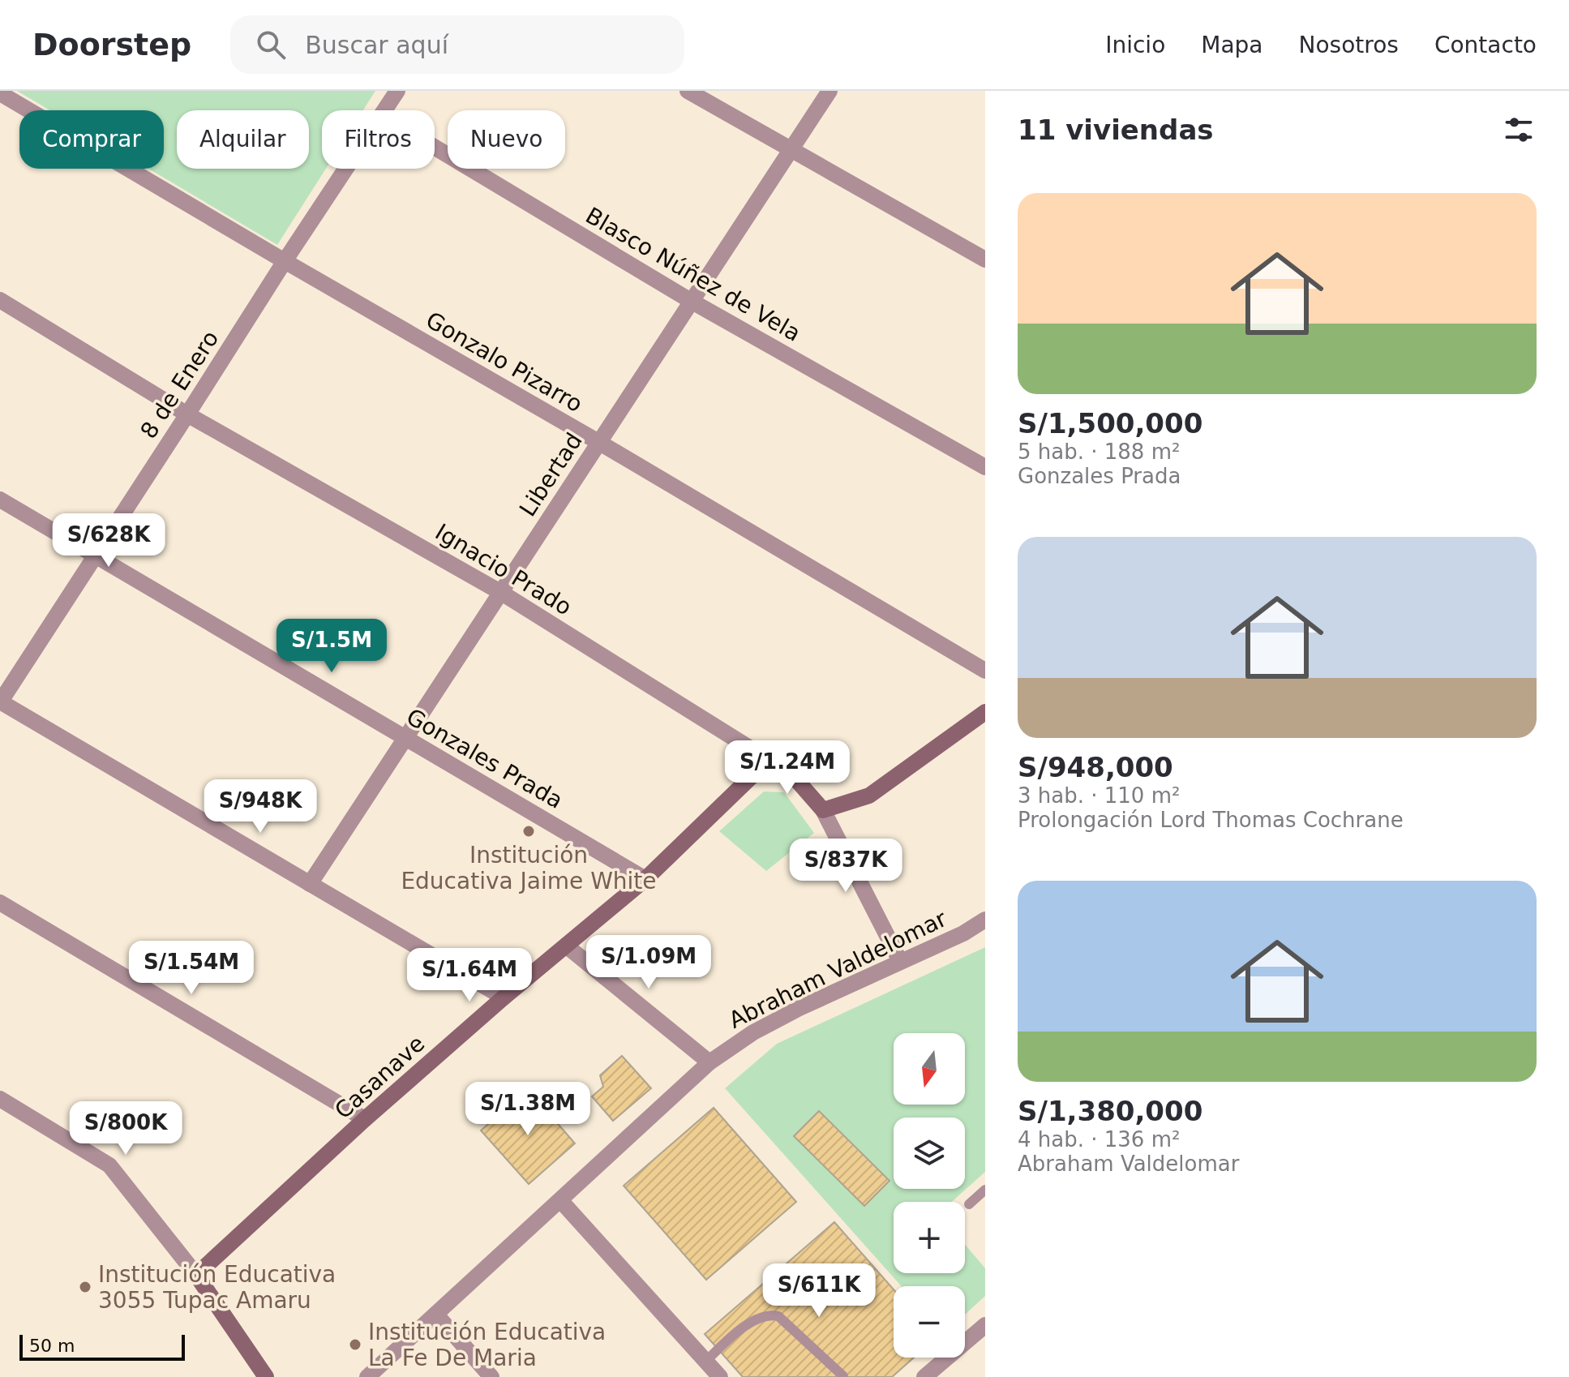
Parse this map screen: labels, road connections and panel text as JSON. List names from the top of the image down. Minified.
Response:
{"streets":{"street":["Blasco Núñez de Vela","Gonzalo Pizarro","8 de Enero","Libertad","Ignacio Prado","Gonzales Prada","Abraham Valdelomar","Casanave"]},"crossings":[["Blasco Núñez de Vela","Libertad"],["Gonzalo Pizarro","8 de Enero"],["Gonzalo Pizarro","Libertad"],["8 de Enero","Ignacio Prado"],["8 de Enero","Gonzales Prada"],["Libertad","Ignacio Prado"],["Libertad","Gonzales Prada"],["Ignacio Prado","Abraham Valdelomar"],["Ignacio Prado","Casanave"],["Gonzales Prada","Casanave"]],"places":["Institución Educativa Jaime White","Institución Educativa 3055 Tupac Amaru","Institución Educativa La Fe De Maria"],"scale_bar":"50 m","north":"bottom","page":{"header":"Doorstep","search":"Buscar aquí","nav":["Inicio","Mapa","Nosotros","Contacto"],"heading":"11 viviendas","chip":["Comprar","Alquilar","Filtros","Nuevo"],"list":[{"name":"S/1,500,000","note":"5 hab. · 188 m² · Gonzales Prada"},{"name":"S/948,000","note":"3 hab. · 110 m² · Prolongación Lord Thomas Cochrane"},{"name":"S/1,380,000","note":"4 hab. · 136 m² · Abraham Valdelomar"}],"price":["S/628K","S/1.5M","S/1.24M","S/948K","S/837K","S/1.09M","S/1.54M","S/1.64M","S/1.38M","S/800K","S/611K"],"map_buttons":["+","−"],"scale":"50 m"}}
